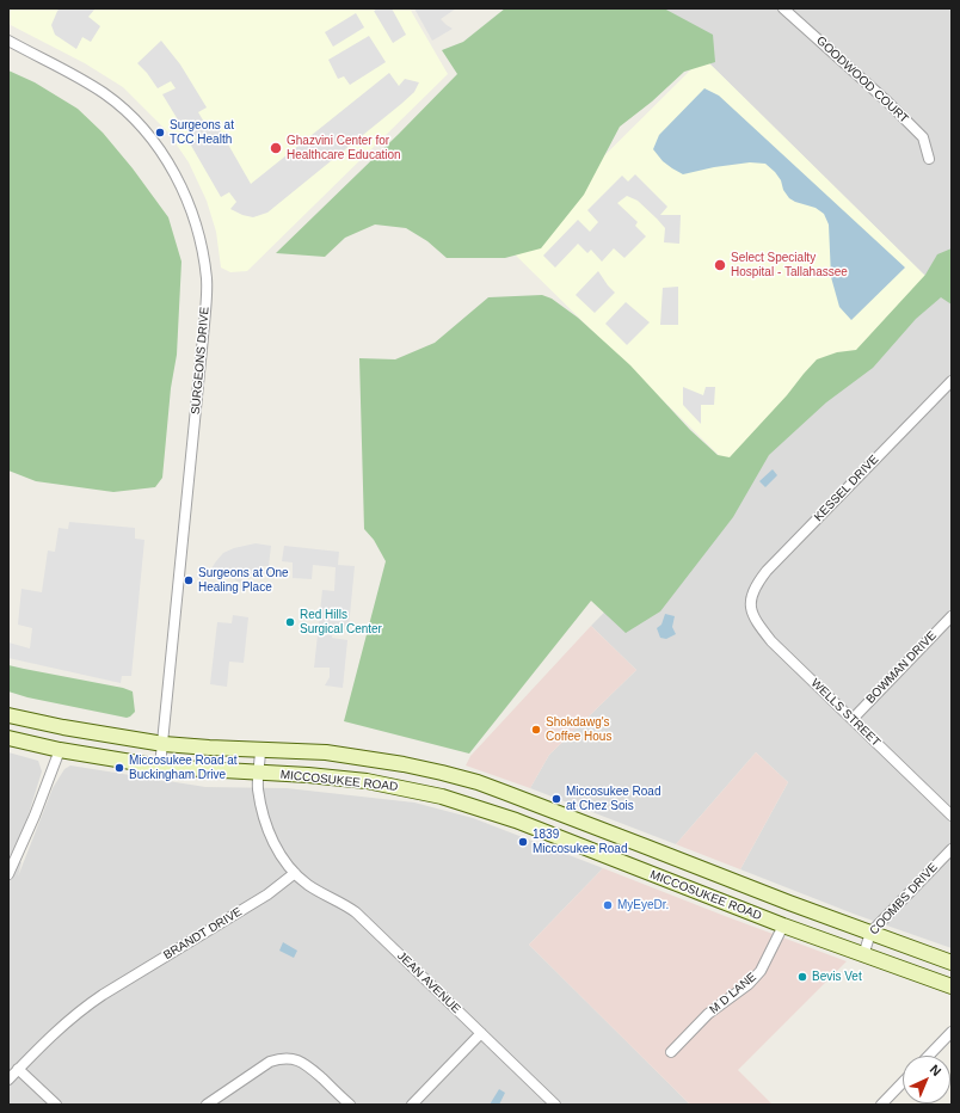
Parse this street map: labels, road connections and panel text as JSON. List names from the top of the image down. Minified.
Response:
{"streets":{"street":["GOODWOOD COURT","SURGEONS DRIVE","KESSEL DRIVE","BOWMAN DRIVE","WELLS STREET","MICCOSUKEE ROAD","COOMBS DRIVE","BRANDT DRIVE","JEAN AVENUE","M D LANE"]},"crossings":[["SURGEONS DRIVE","MICCOSUKEE ROAD"],["KESSEL DRIVE","WELLS STREET"],["BOWMAN DRIVE","WELLS STREET"],["MICCOSUKEE ROAD","COOMBS DRIVE"],["MICCOSUKEE ROAD","M D LANE"],["BRANDT DRIVE","JEAN AVENUE"]],"places":["Surgeons at TCC Health","Ghazvini Center for Healthcare Education","Select Specialty Hospital - Tallahassee","Surgeons at One Healing Place","Red Hills Surgical Center","Shokdawg's Coffee Hous","Miccosukee Road at Buckingham Drive","Miccosukee Road at Chez Sois","1839 Miccosukee Road","MyEyeDr.","Bevis Vet"],"north":"top right"}
